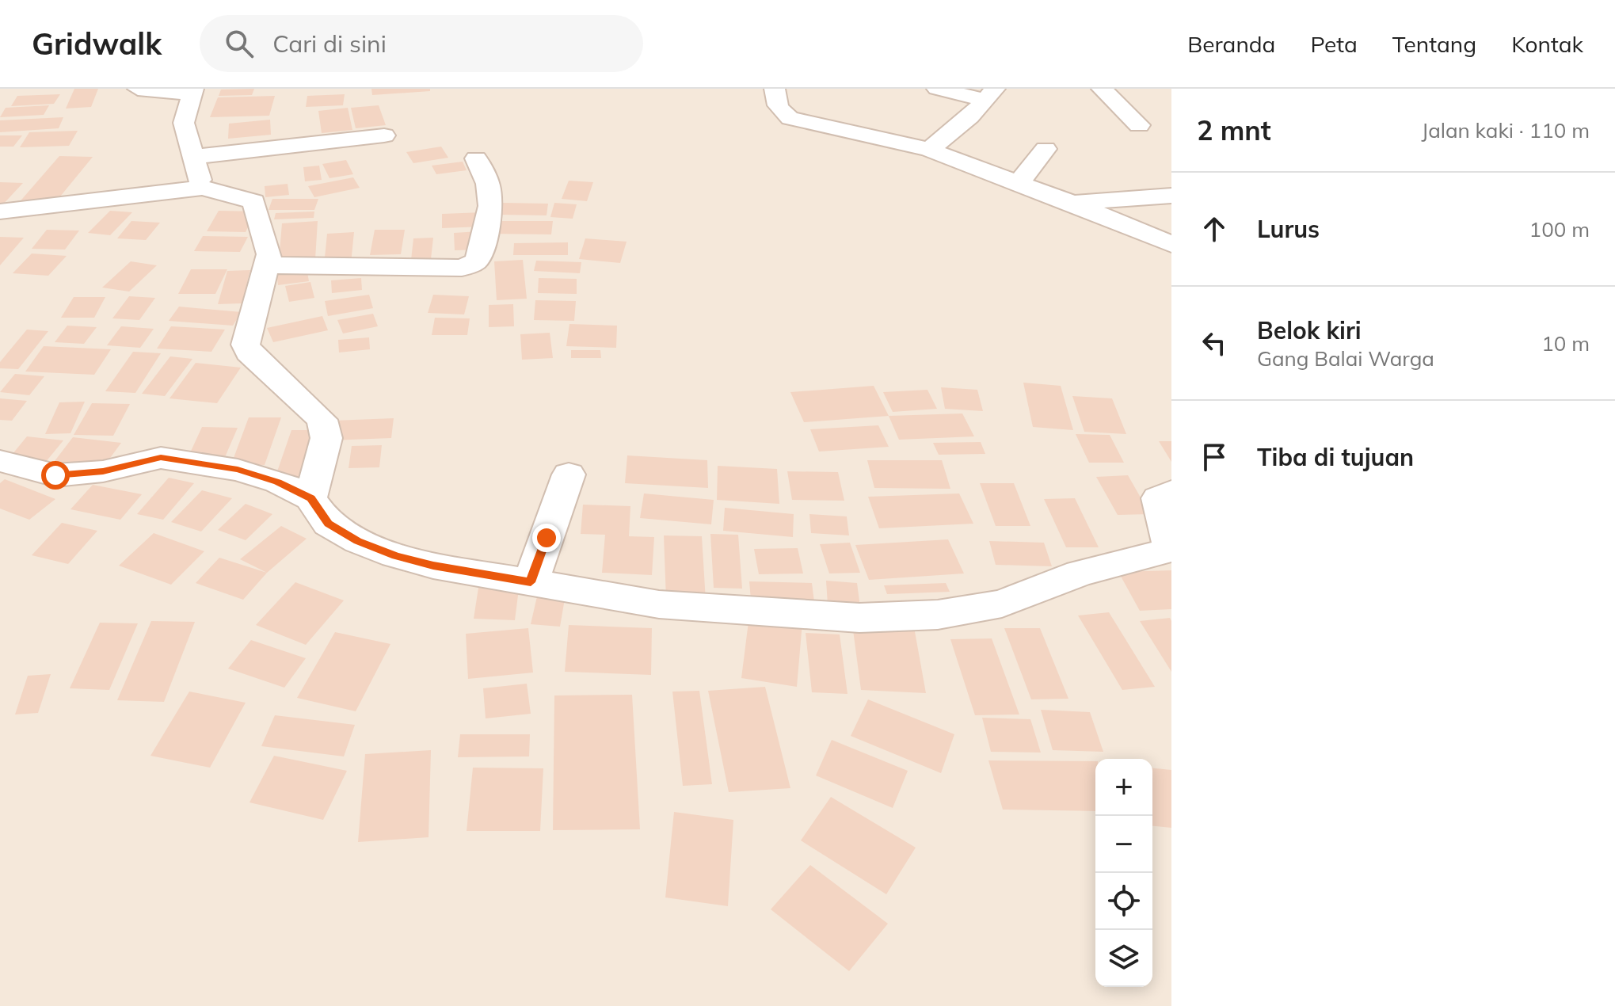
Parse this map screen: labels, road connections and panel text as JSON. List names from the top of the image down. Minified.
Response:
{"page":{"header":"Gridwalk","search":"Cari di sini","nav":["Beranda","Peta","Tentang","Kontak"],"heading":["2 mnt","Jalan kaki · 110 m"],"list":[["Lurus","100 m"],["Belok kiri","Gang Balai Warga","10 m"],"Tiba di tujuan"],"map_buttons":["+","−"]}}
